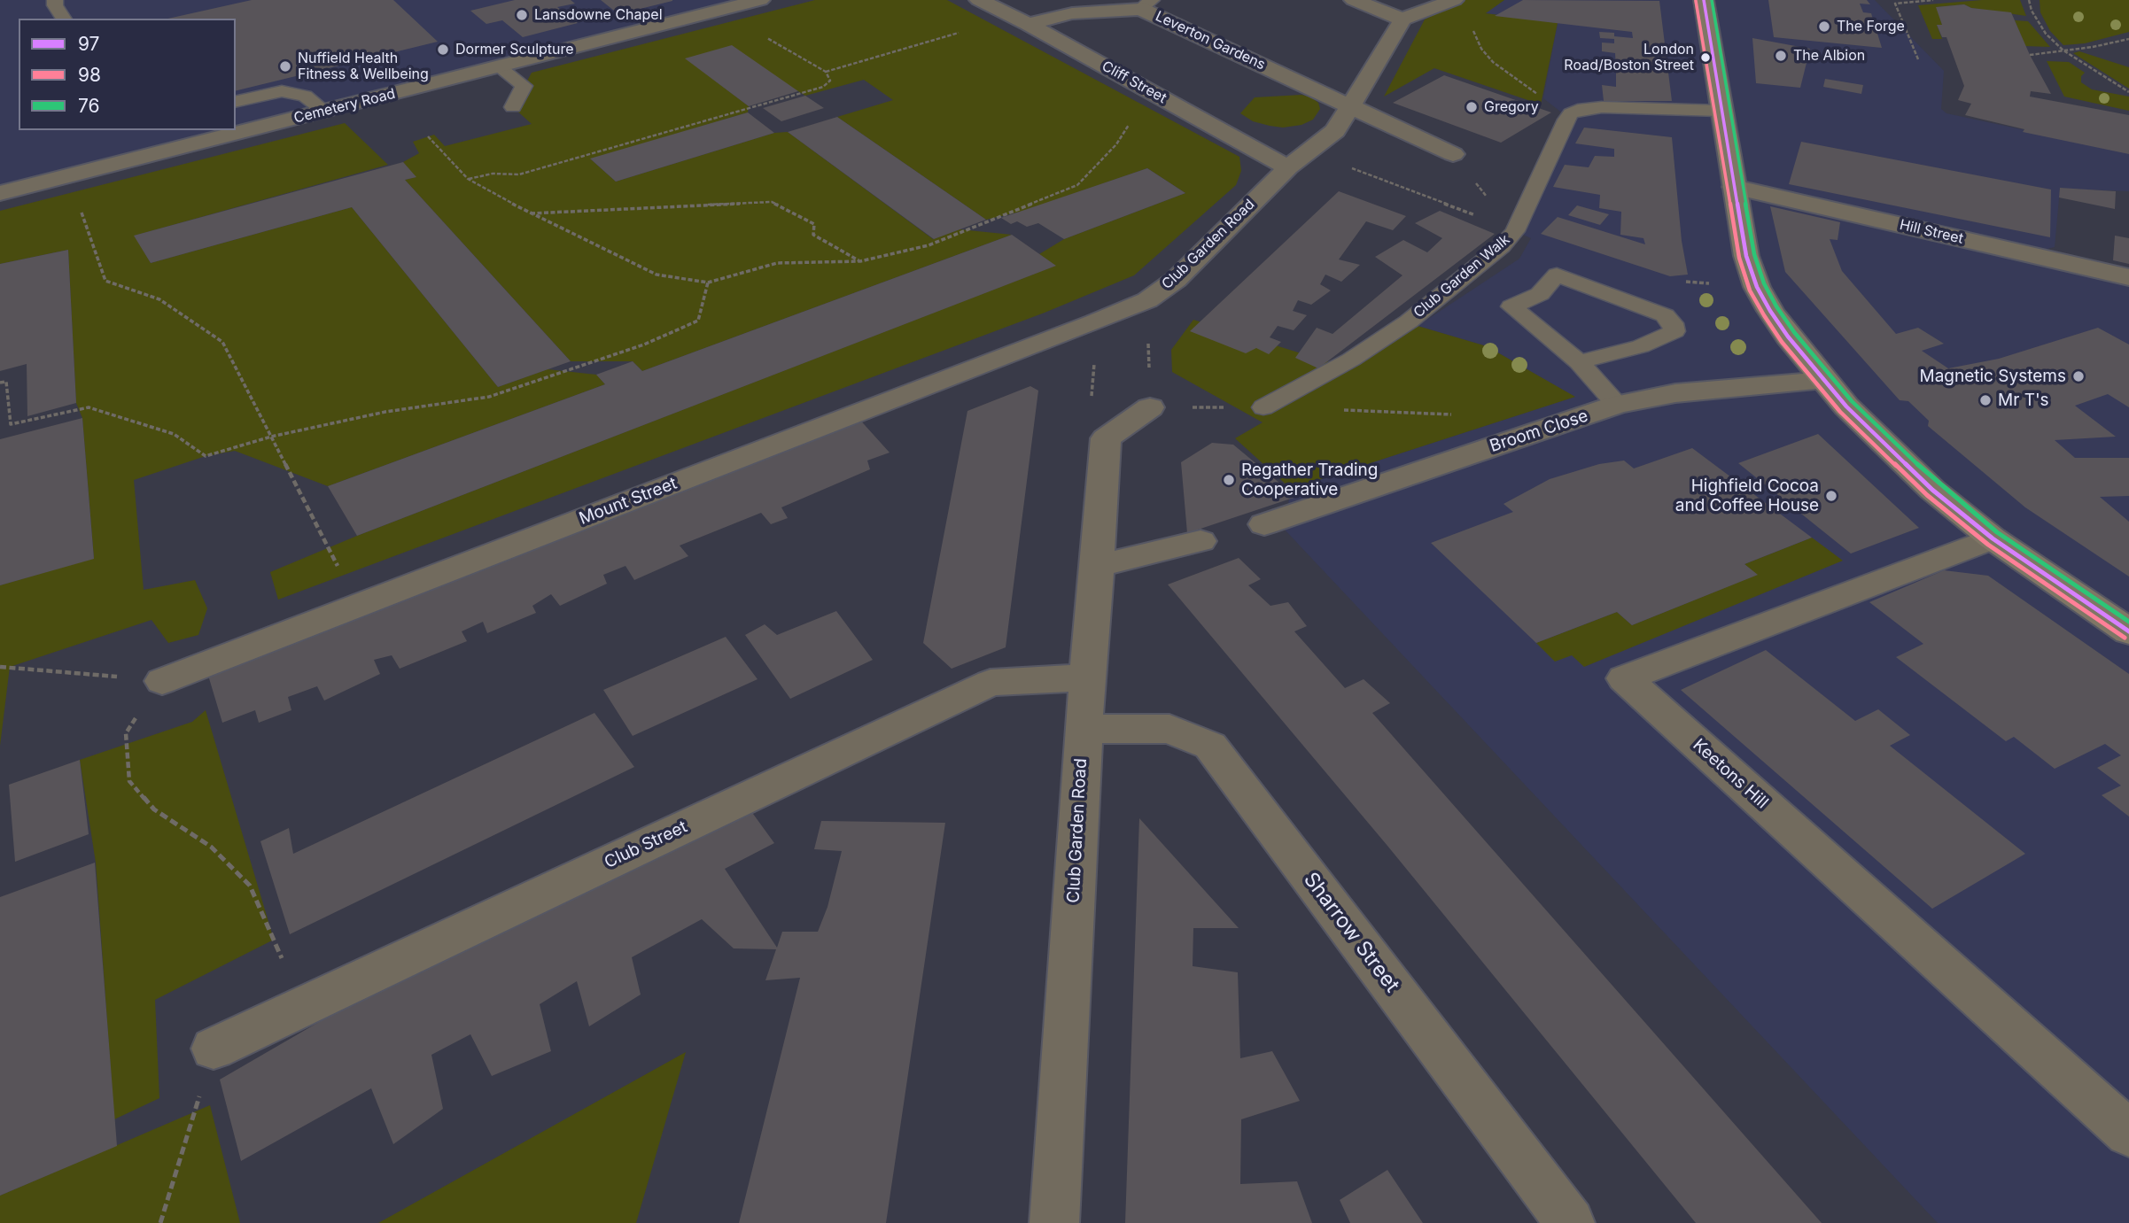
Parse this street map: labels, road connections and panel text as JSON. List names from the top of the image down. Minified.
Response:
{"streets":{"street":["Leverton Gardens","Cliff Street","Cemetery Road","Hill Street","Club Garden Road","Broom Close","Mount Street","Keetons Hill","Club Street","Sharrow Street"],"lane":["Club Garden Walk"]},"crossings":[["Leverton Gardens","Cliff Street"],["Cliff Street","Club Garden Road"],["Club Garden Road","Mount Street"],["Club Garden Road","Club Street"],["Club Garden Road","Sharrow Street"]],"places":["Lansdowne Chapel","The Forge","Dormer Sculpture","The Albion","London Road/Boston Street","Nuffield Health Fitness & Wellbeing","Gregory","Magnetic Systems","Mr T's","Regather Trading Cooperative","Highfield Cocoa and Coffee House"],"lines":["transit line 97","transit line 76","transit line 98"],"legend":["97","98","76"]}
